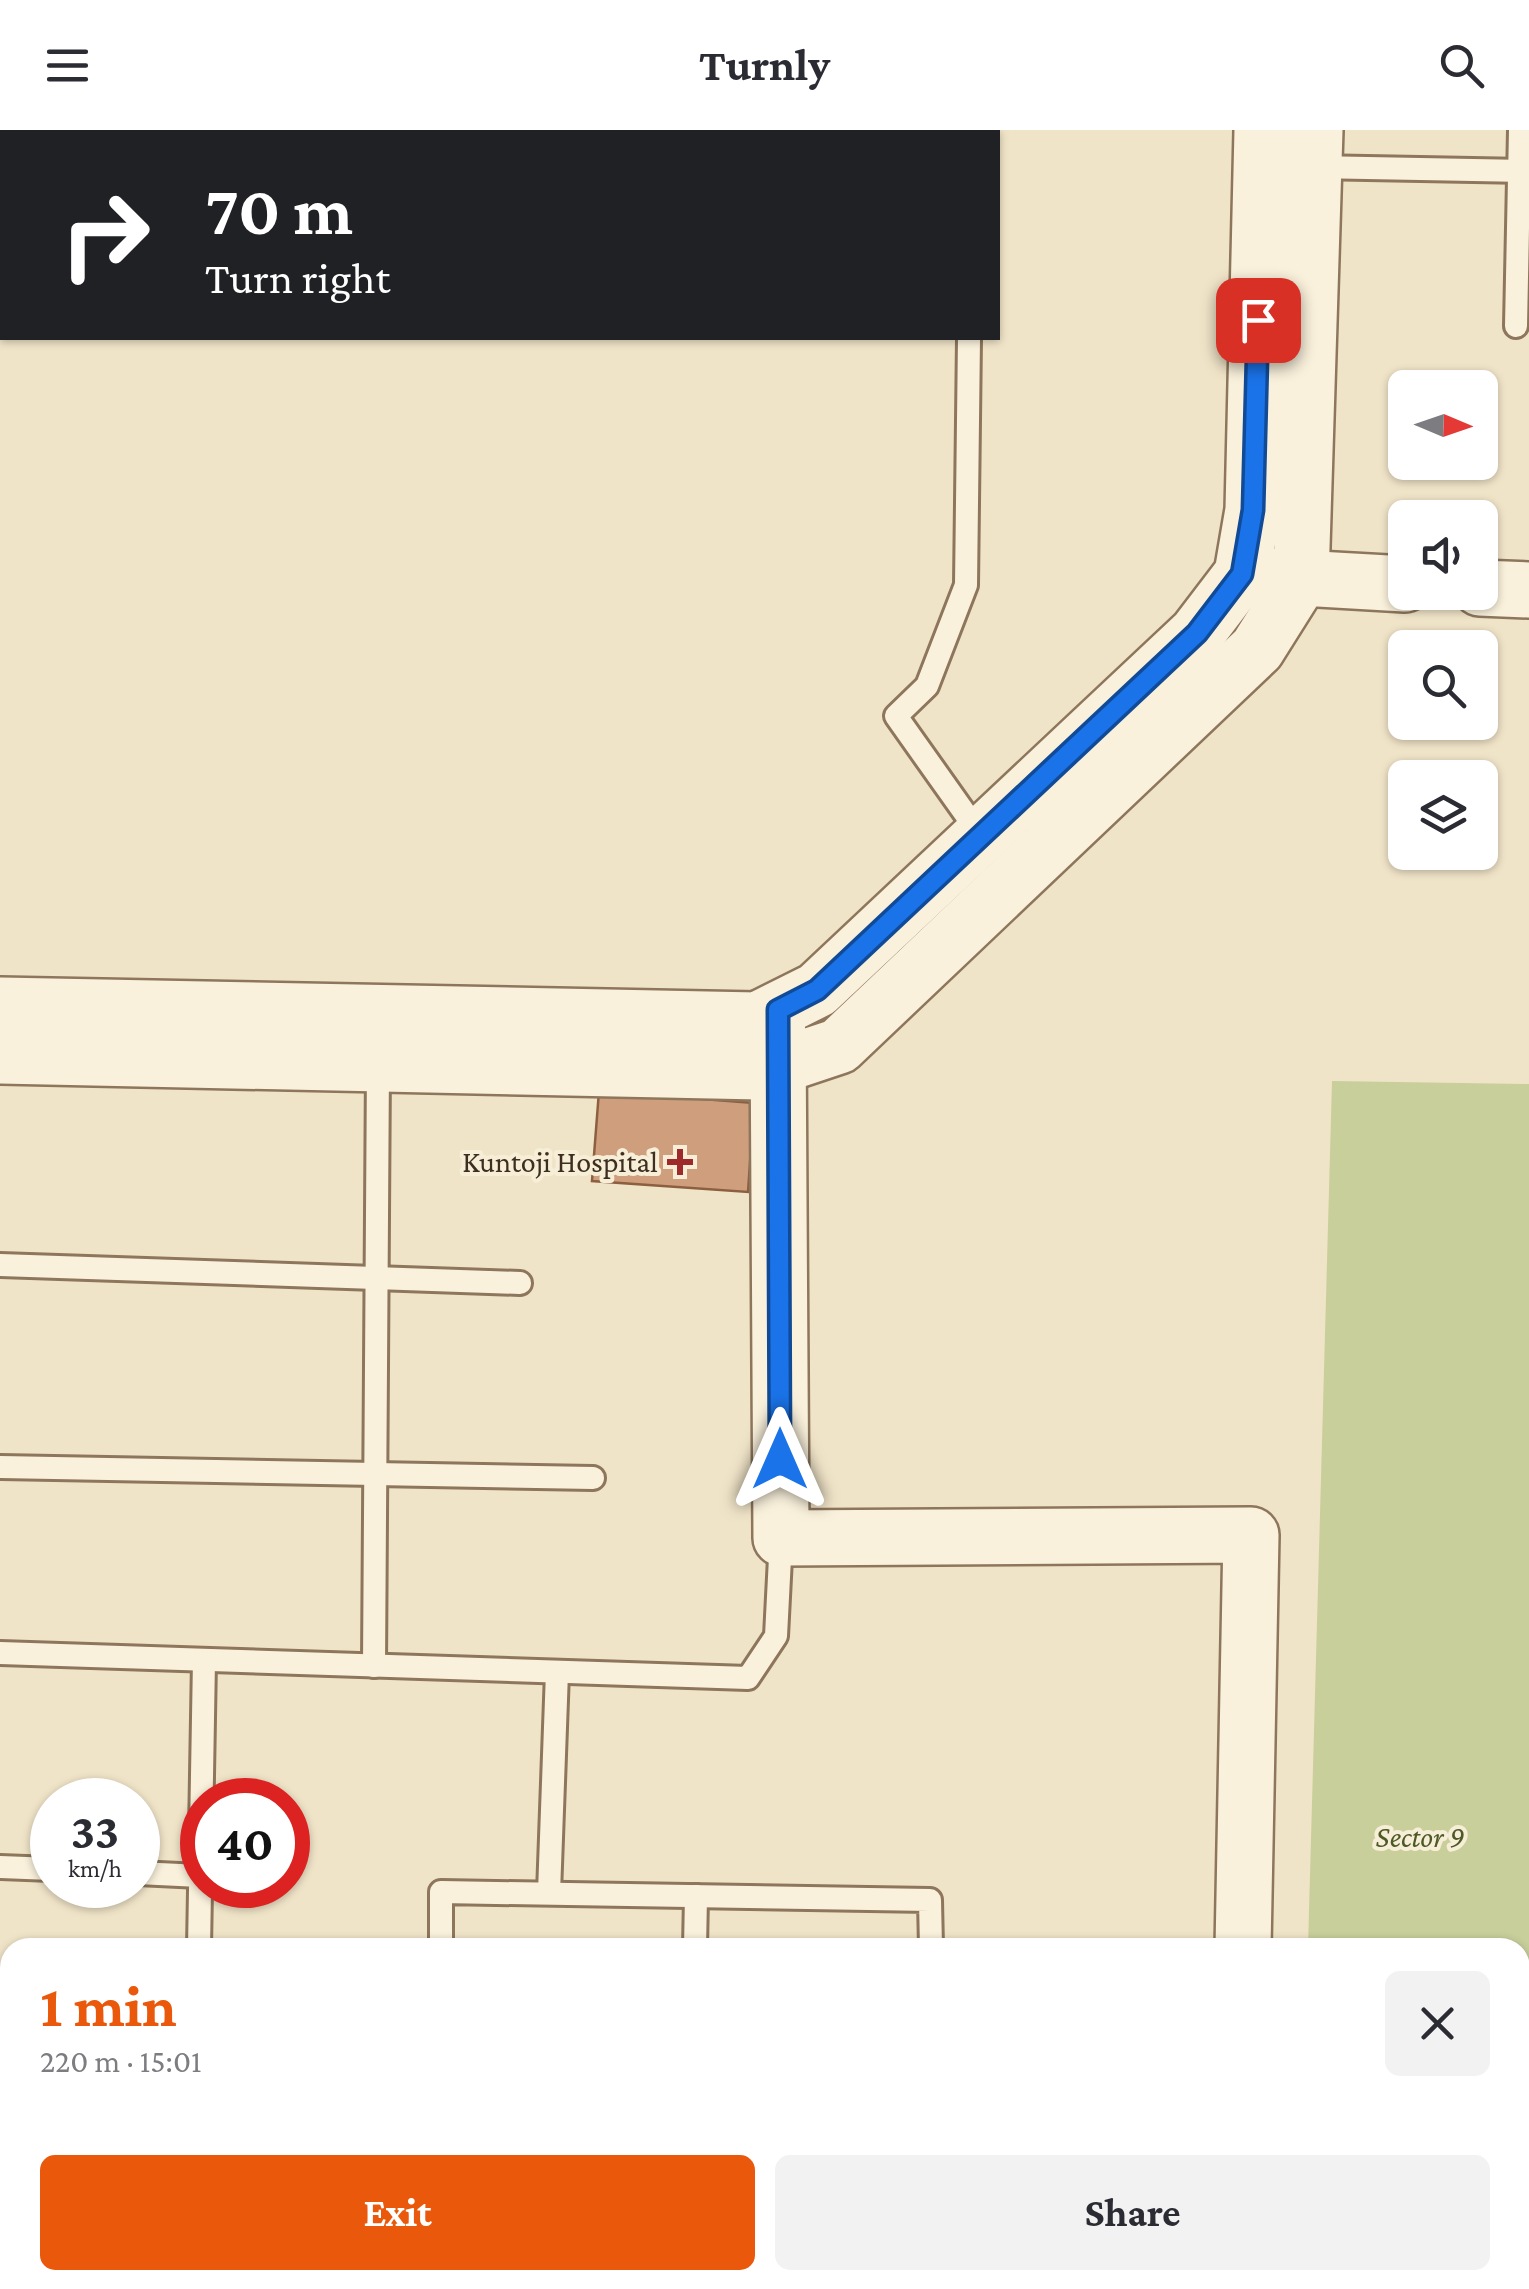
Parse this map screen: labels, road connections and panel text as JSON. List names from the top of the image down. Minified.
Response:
{"parks":["Sector 9"],"places":{"health":["Kuntoji Hospital"]},"north":"right","page":{"header":"Turnly","turn":["70 m","Turn right"],"speed":"33 km/h","limit":"40","heading":["1 min","220 m · 15:01"],"buttons":["Exit","Share"]}}
